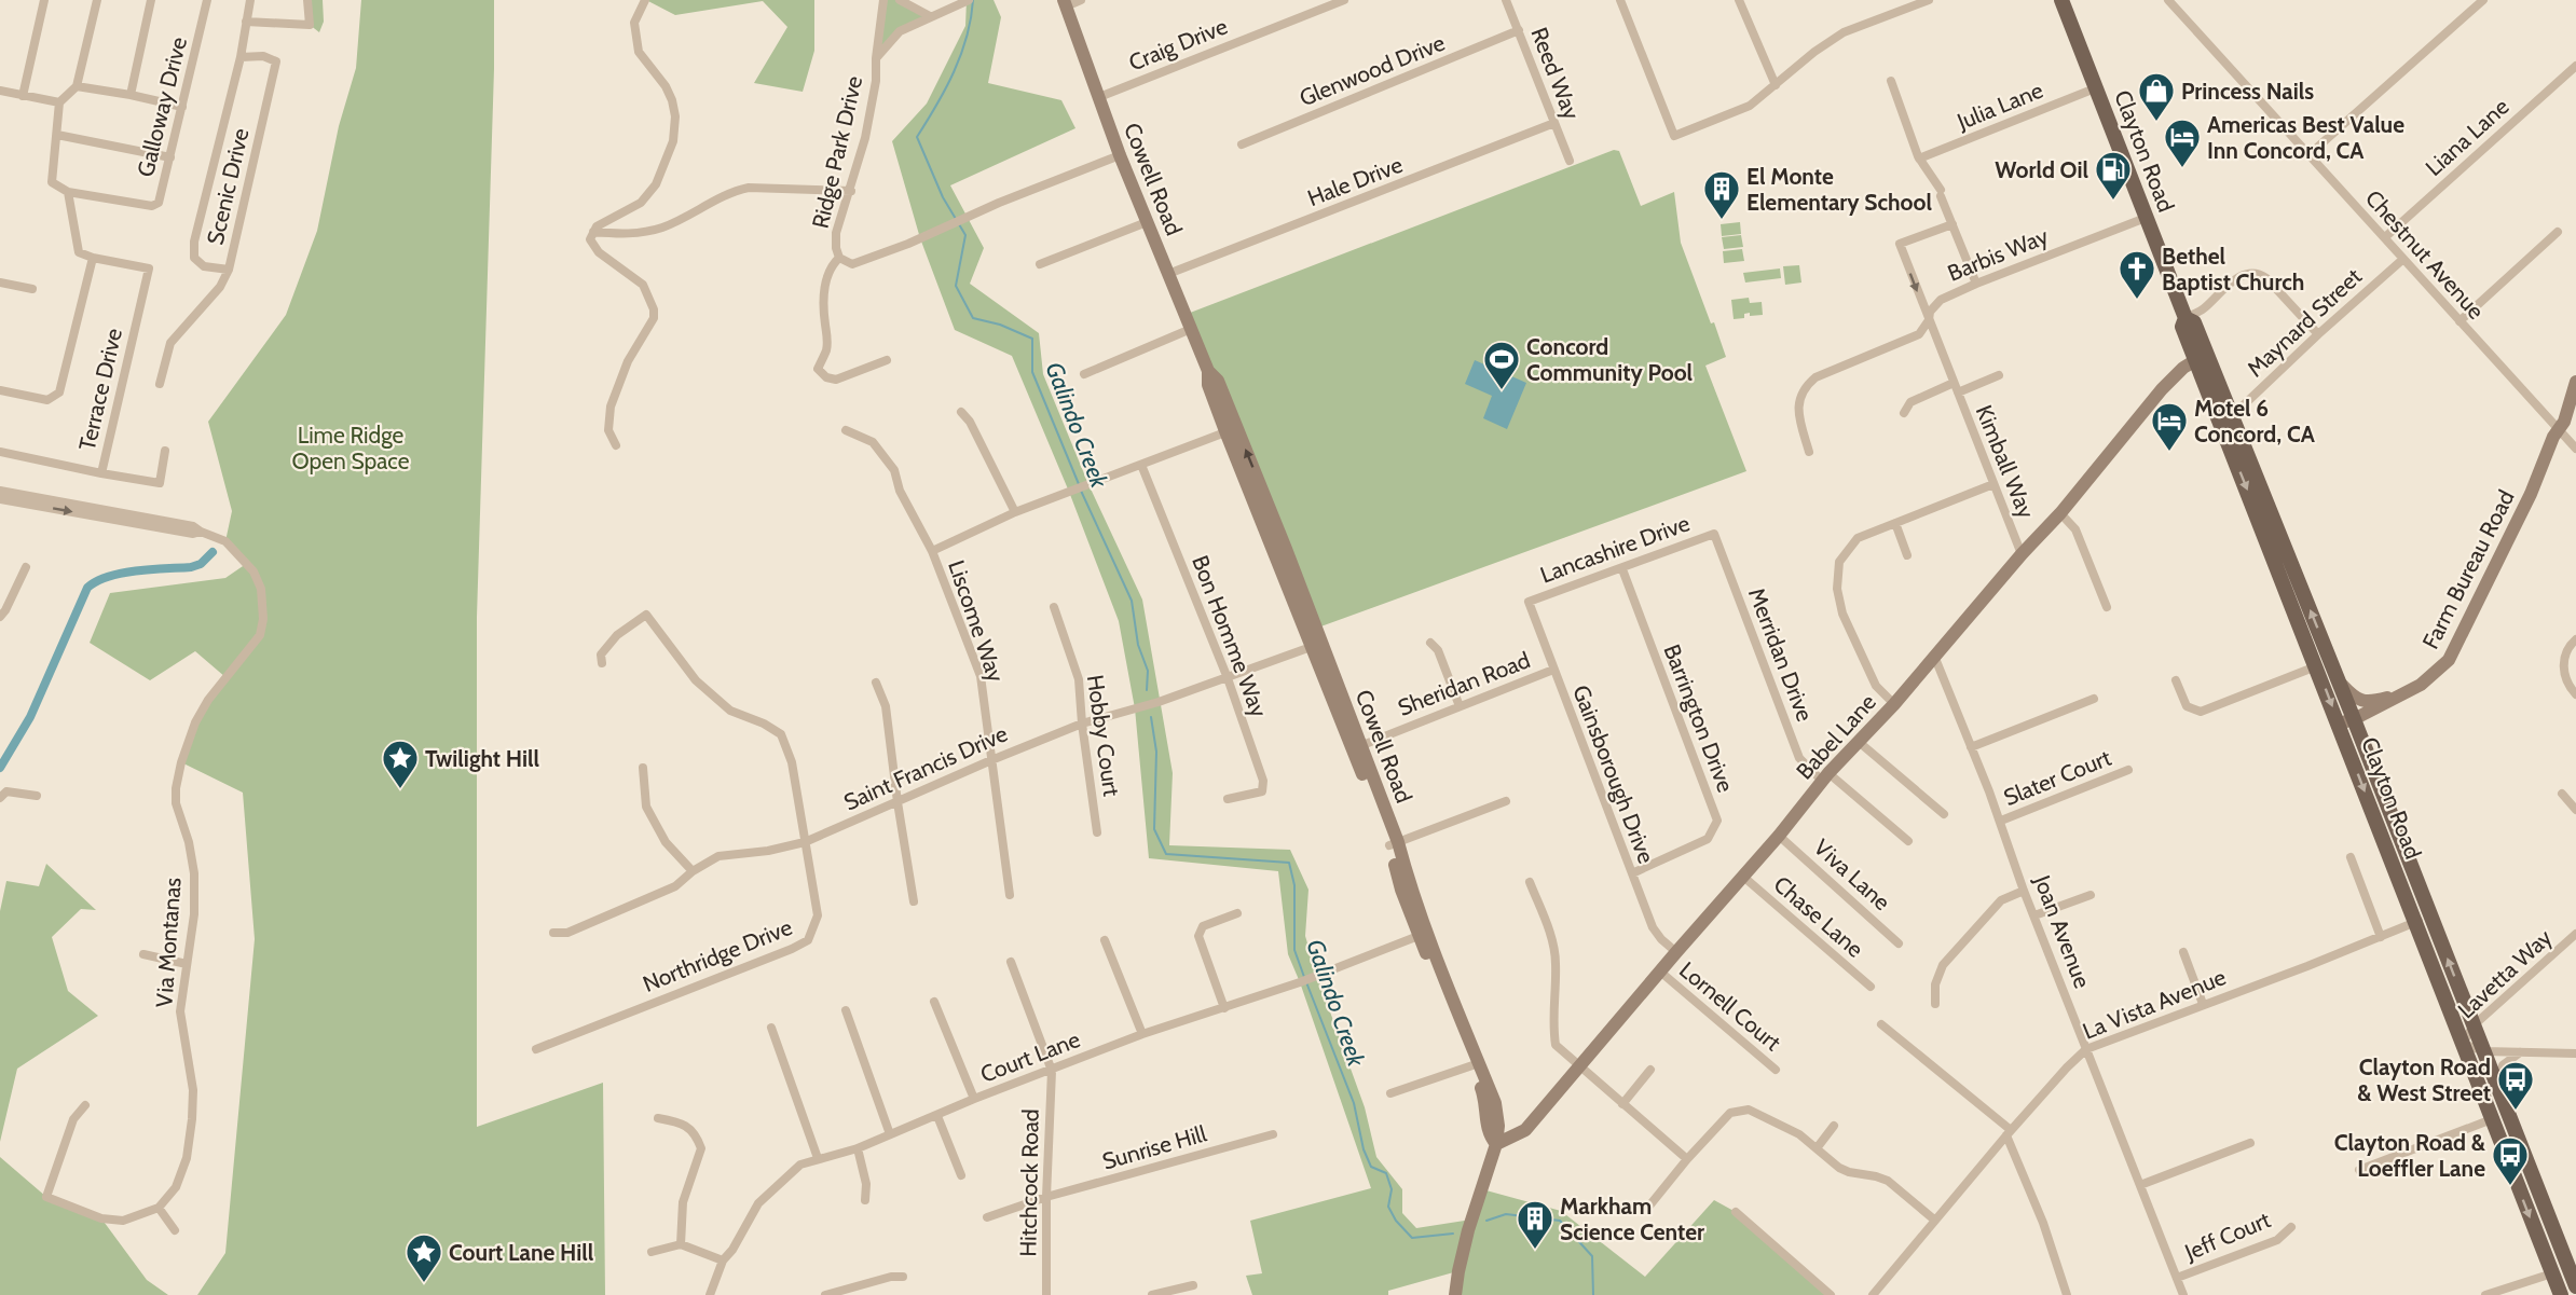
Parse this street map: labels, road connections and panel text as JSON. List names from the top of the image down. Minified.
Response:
{"streets":{"main road":["Clayton Road"],"street":["Craig Drive","Glenwood Drive","Reed Way","Julia Lane","Galloway Drive","Liana Lane","Ridge Park Drive","Cowell Road","Hale Drive","Scenic Drive","Barbis Way","Chestnut Avenue","Maynard Street","Terrace Drive","Kimball Way","Lancashire Drive","Farm Bureau Road","Liscome Way","Bon Homme Way","Merridan Drive","Sheridan Road","Barrington Drive","Hobby Court","Babel Lane","Saint Francis Drive","Gainsborough Drive","Slater Court","Viva Lane","Chase Lane","Joan Avenue","Via Montanas","Northridge Drive","Lavetta Way","La Vista Avenue","Lornell Court","Court Lane","Sunrise Hill","Hitchcock Road","Jeff Court"]},"crossings":[["Craig Drive","Cowell Road"],["Glenwood Drive","Reed Way"],["Reed Way","Hale Drive"],["Julia Lane","Clayton Road"],["Liana Lane","Chestnut Avenue"],["Clayton Road","Barbis Way"],["Clayton Road","Maynard Street"],["Clayton Road","Farm Bureau Road"],["Clayton Road","Babel Lane"],["Clayton Road","Lavetta Way"],["Clayton Road","La Vista Avenue"],["Ridge Park Drive","Cowell Road"],["Cowell Road","Hale Drive"],["Cowell Road","Sheridan Road"],["Cowell Road","Babel Lane"],["Cowell Road","Saint Francis Drive"],["Cowell Road","Court Lane"],["Barbis Way","Kimball Way"],["Chestnut Avenue","Maynard Street"],["Chestnut Avenue","Farm Bureau Road"],["Kimball Way","Babel Lane"],["Lancashire Drive","Merridan Drive"],["Lancashire Drive","Barrington Drive"],["Lancashire Drive","Gainsborough Drive"],["Liscome Way","Saint Francis Drive"],["Bon Homme Way","Saint Francis Drive"],["Merridan Drive","Babel Lane"],["Sheridan Road","Gainsborough Drive"],["Barrington Drive","Gainsborough Drive"],["Hobby Court","Saint Francis Drive"],["Babel Lane","Gainsborough Drive"],["Babel Lane","Viva Lane"],["Babel Lane","Chase Lane"],["Babel Lane","Joan Avenue"],["Babel Lane","Lornell Court"],["Saint Francis Drive","Northridge Drive"],["Slater Court","Joan Avenue"],["Joan Avenue","La Vista Avenue"],["Joan Avenue","Jeff Court"],["Court Lane","Hitchcock Road"],["Sunrise Hill","Hitchcock Road"]],"water":["Galindo Creek"],"parks":["Lime Ridge Open Space"],"places":{"shop":["Princess Nails"],"hotel":["Americas Best Value Inn Concord, CA","Motel 6 Concord, CA"],"fuel station":["World Oil"],"building":["El Monte Elementary School","Markham Science Center"],"church":["Bethel Baptist Church"],"sports":["Concord Community Pool"],"place":["Twilight Hill","Court Lane Hill"],"bus stop":["Clayton Road & West Street","Clayton Road & Loeffler Lane"]}}
